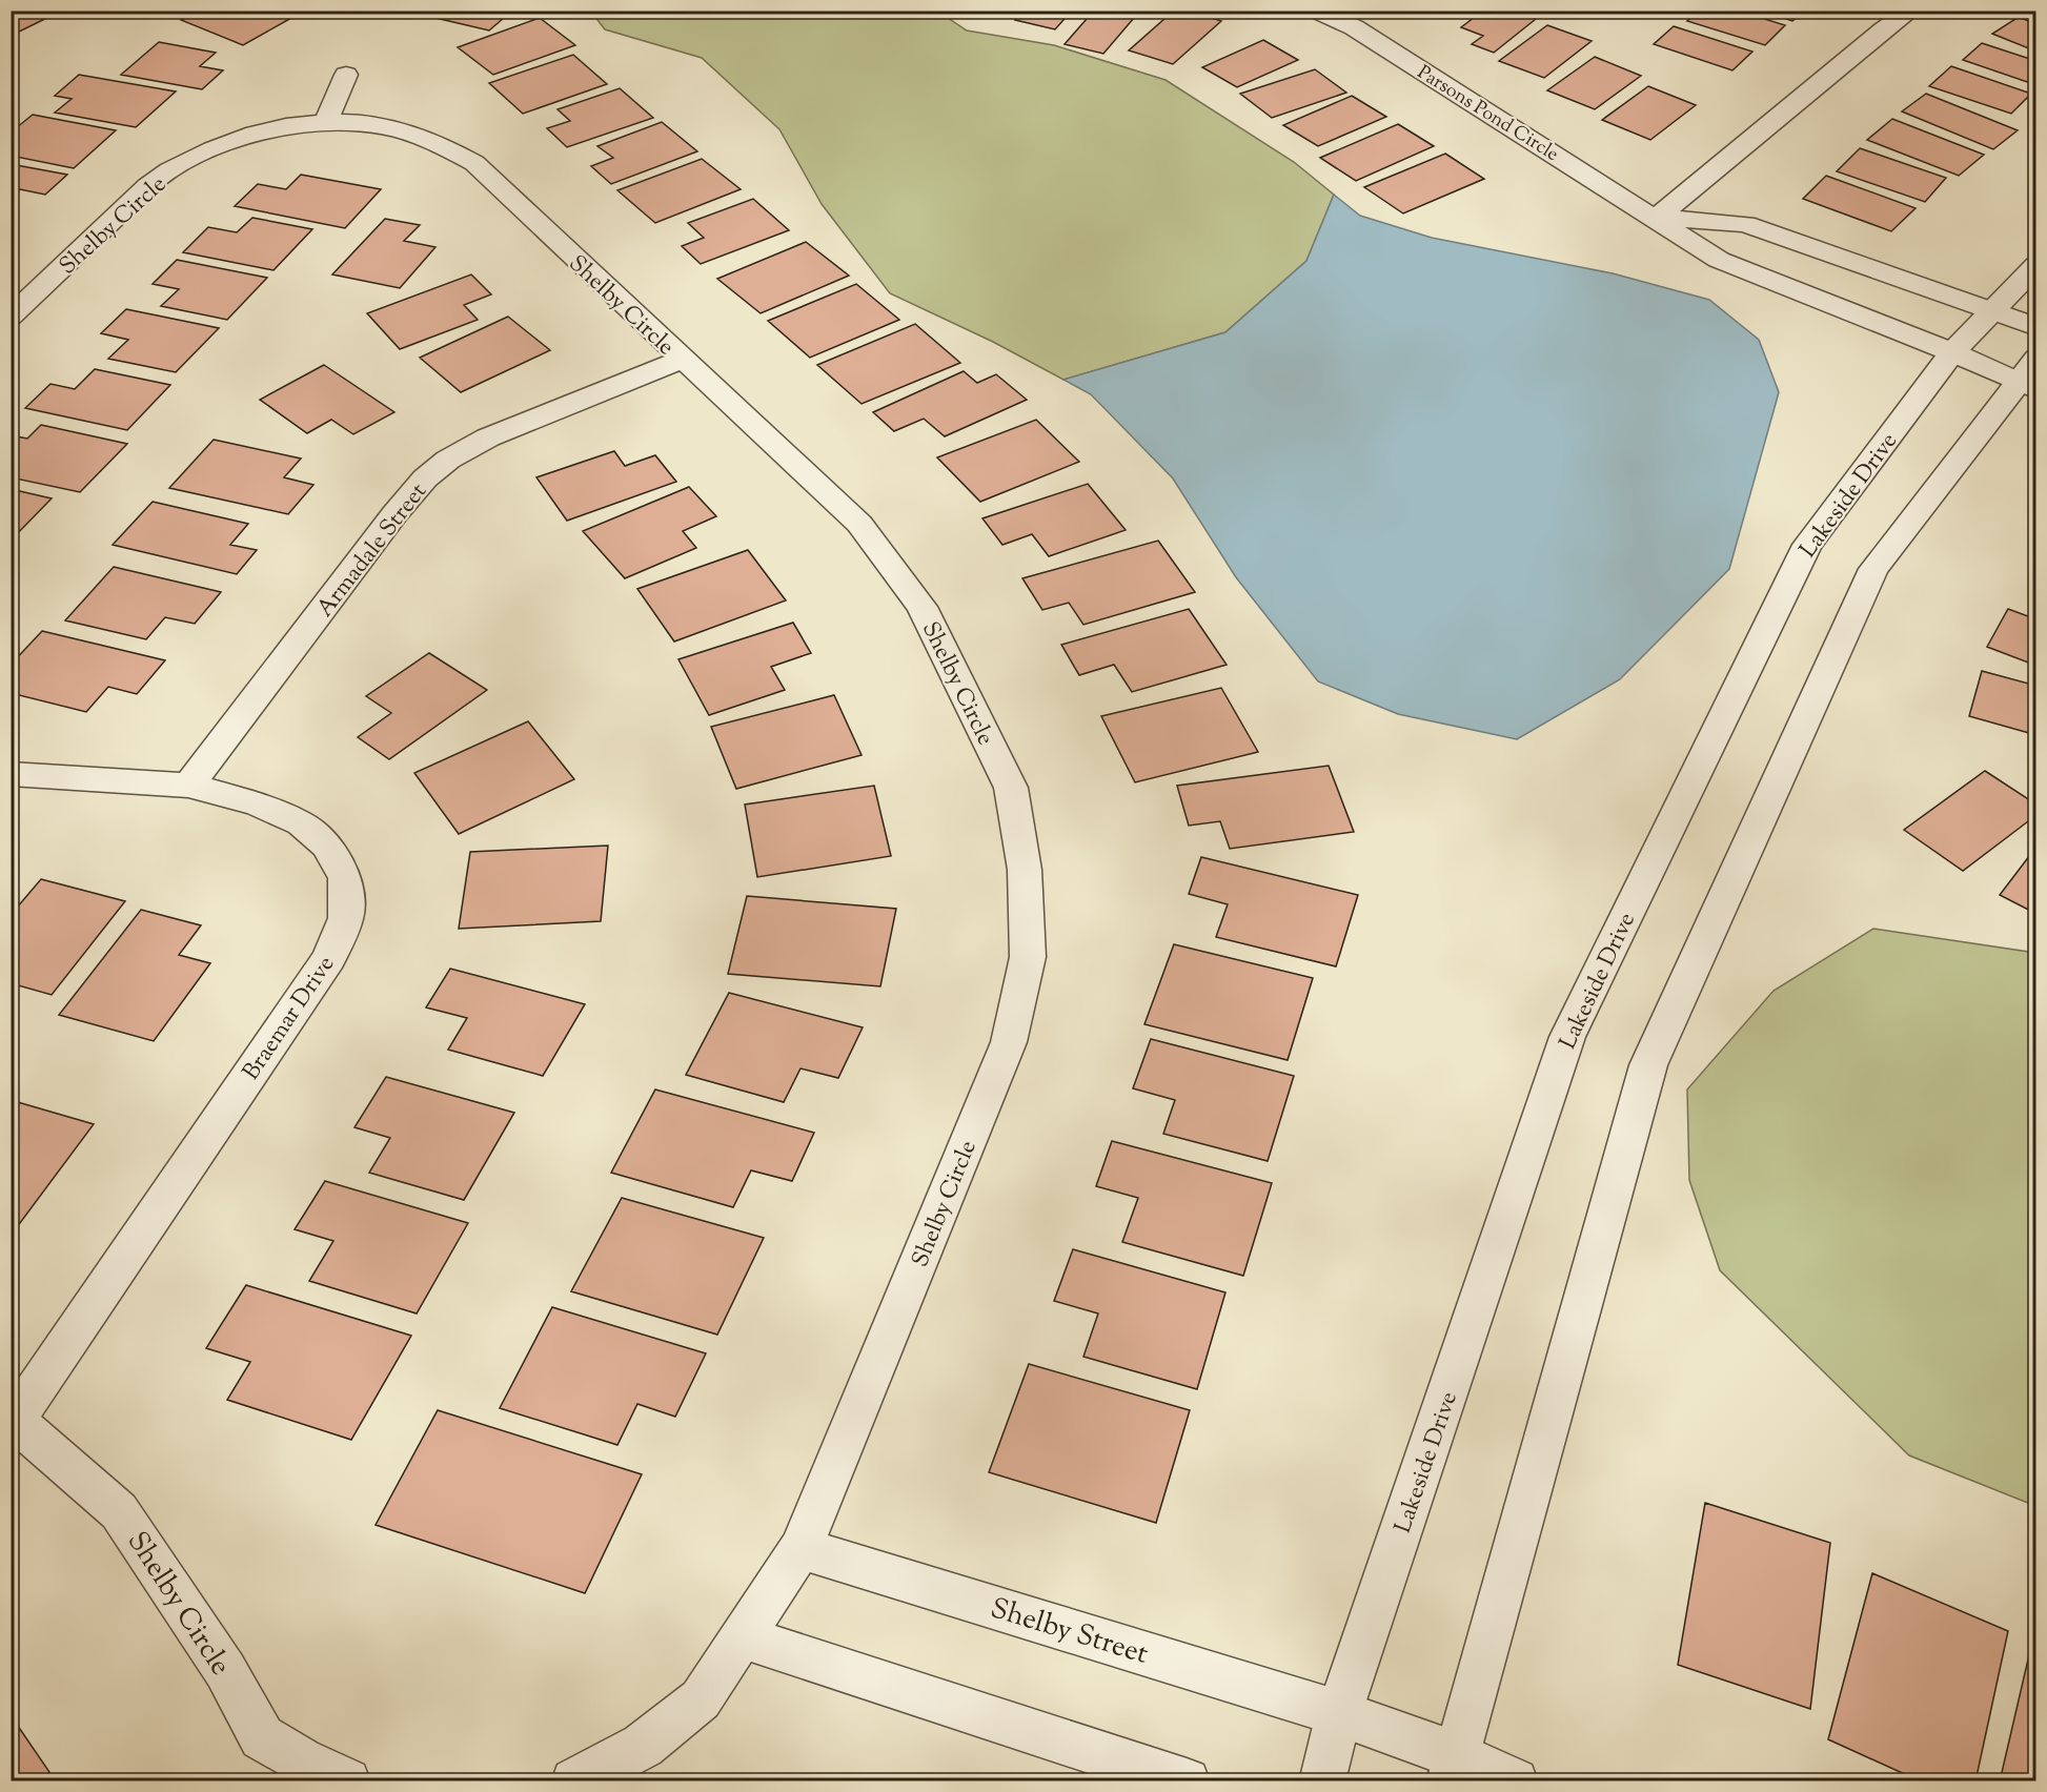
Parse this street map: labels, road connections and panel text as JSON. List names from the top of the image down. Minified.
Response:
{"streets":{"street":["Parsons Pond Circle","Shelby Circle","Lakeside Drive","Armadale Street","Braemar Drive","Shelby Street"]},"crossings":[["Parsons Pond Circle","Lakeside Drive"],["Shelby Circle","Armadale Street"],["Shelby Circle","Braemar Drive"],["Shelby Circle","Shelby Street"],["Lakeside Drive","Shelby Street"],["Armadale Street","Braemar Drive"]]}
